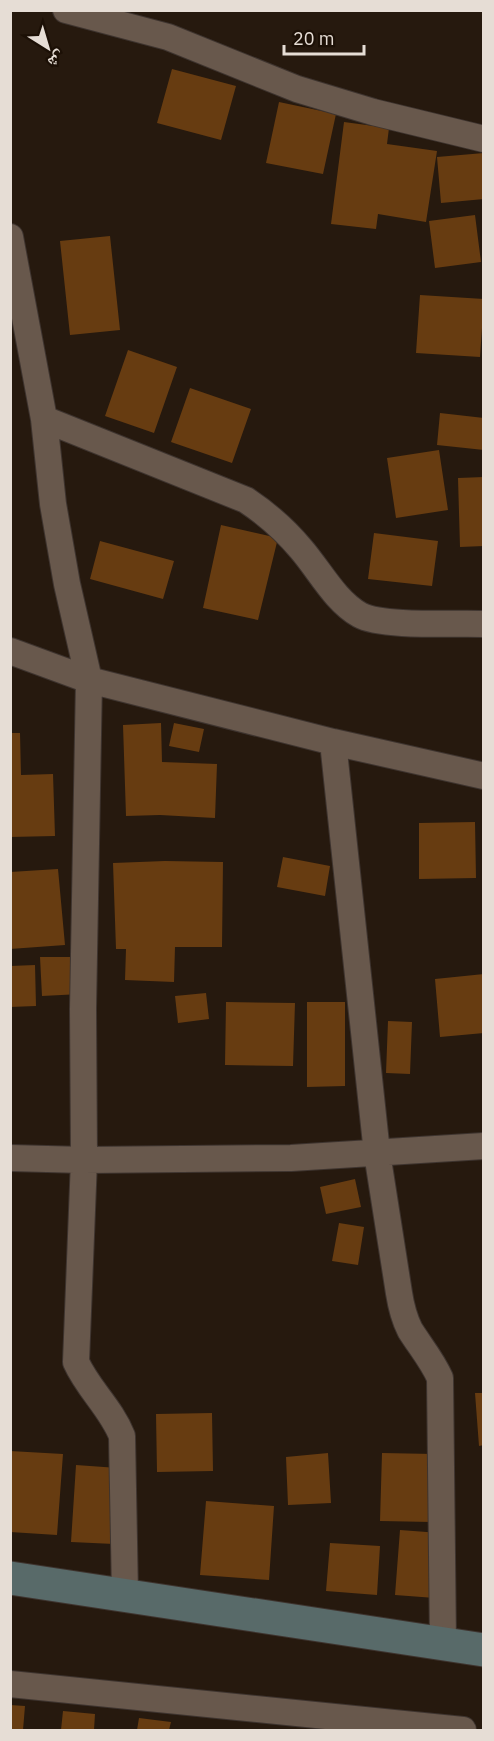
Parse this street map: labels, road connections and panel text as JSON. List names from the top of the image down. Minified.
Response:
{"scale_bar":"20 m","north":"bottom right"}
